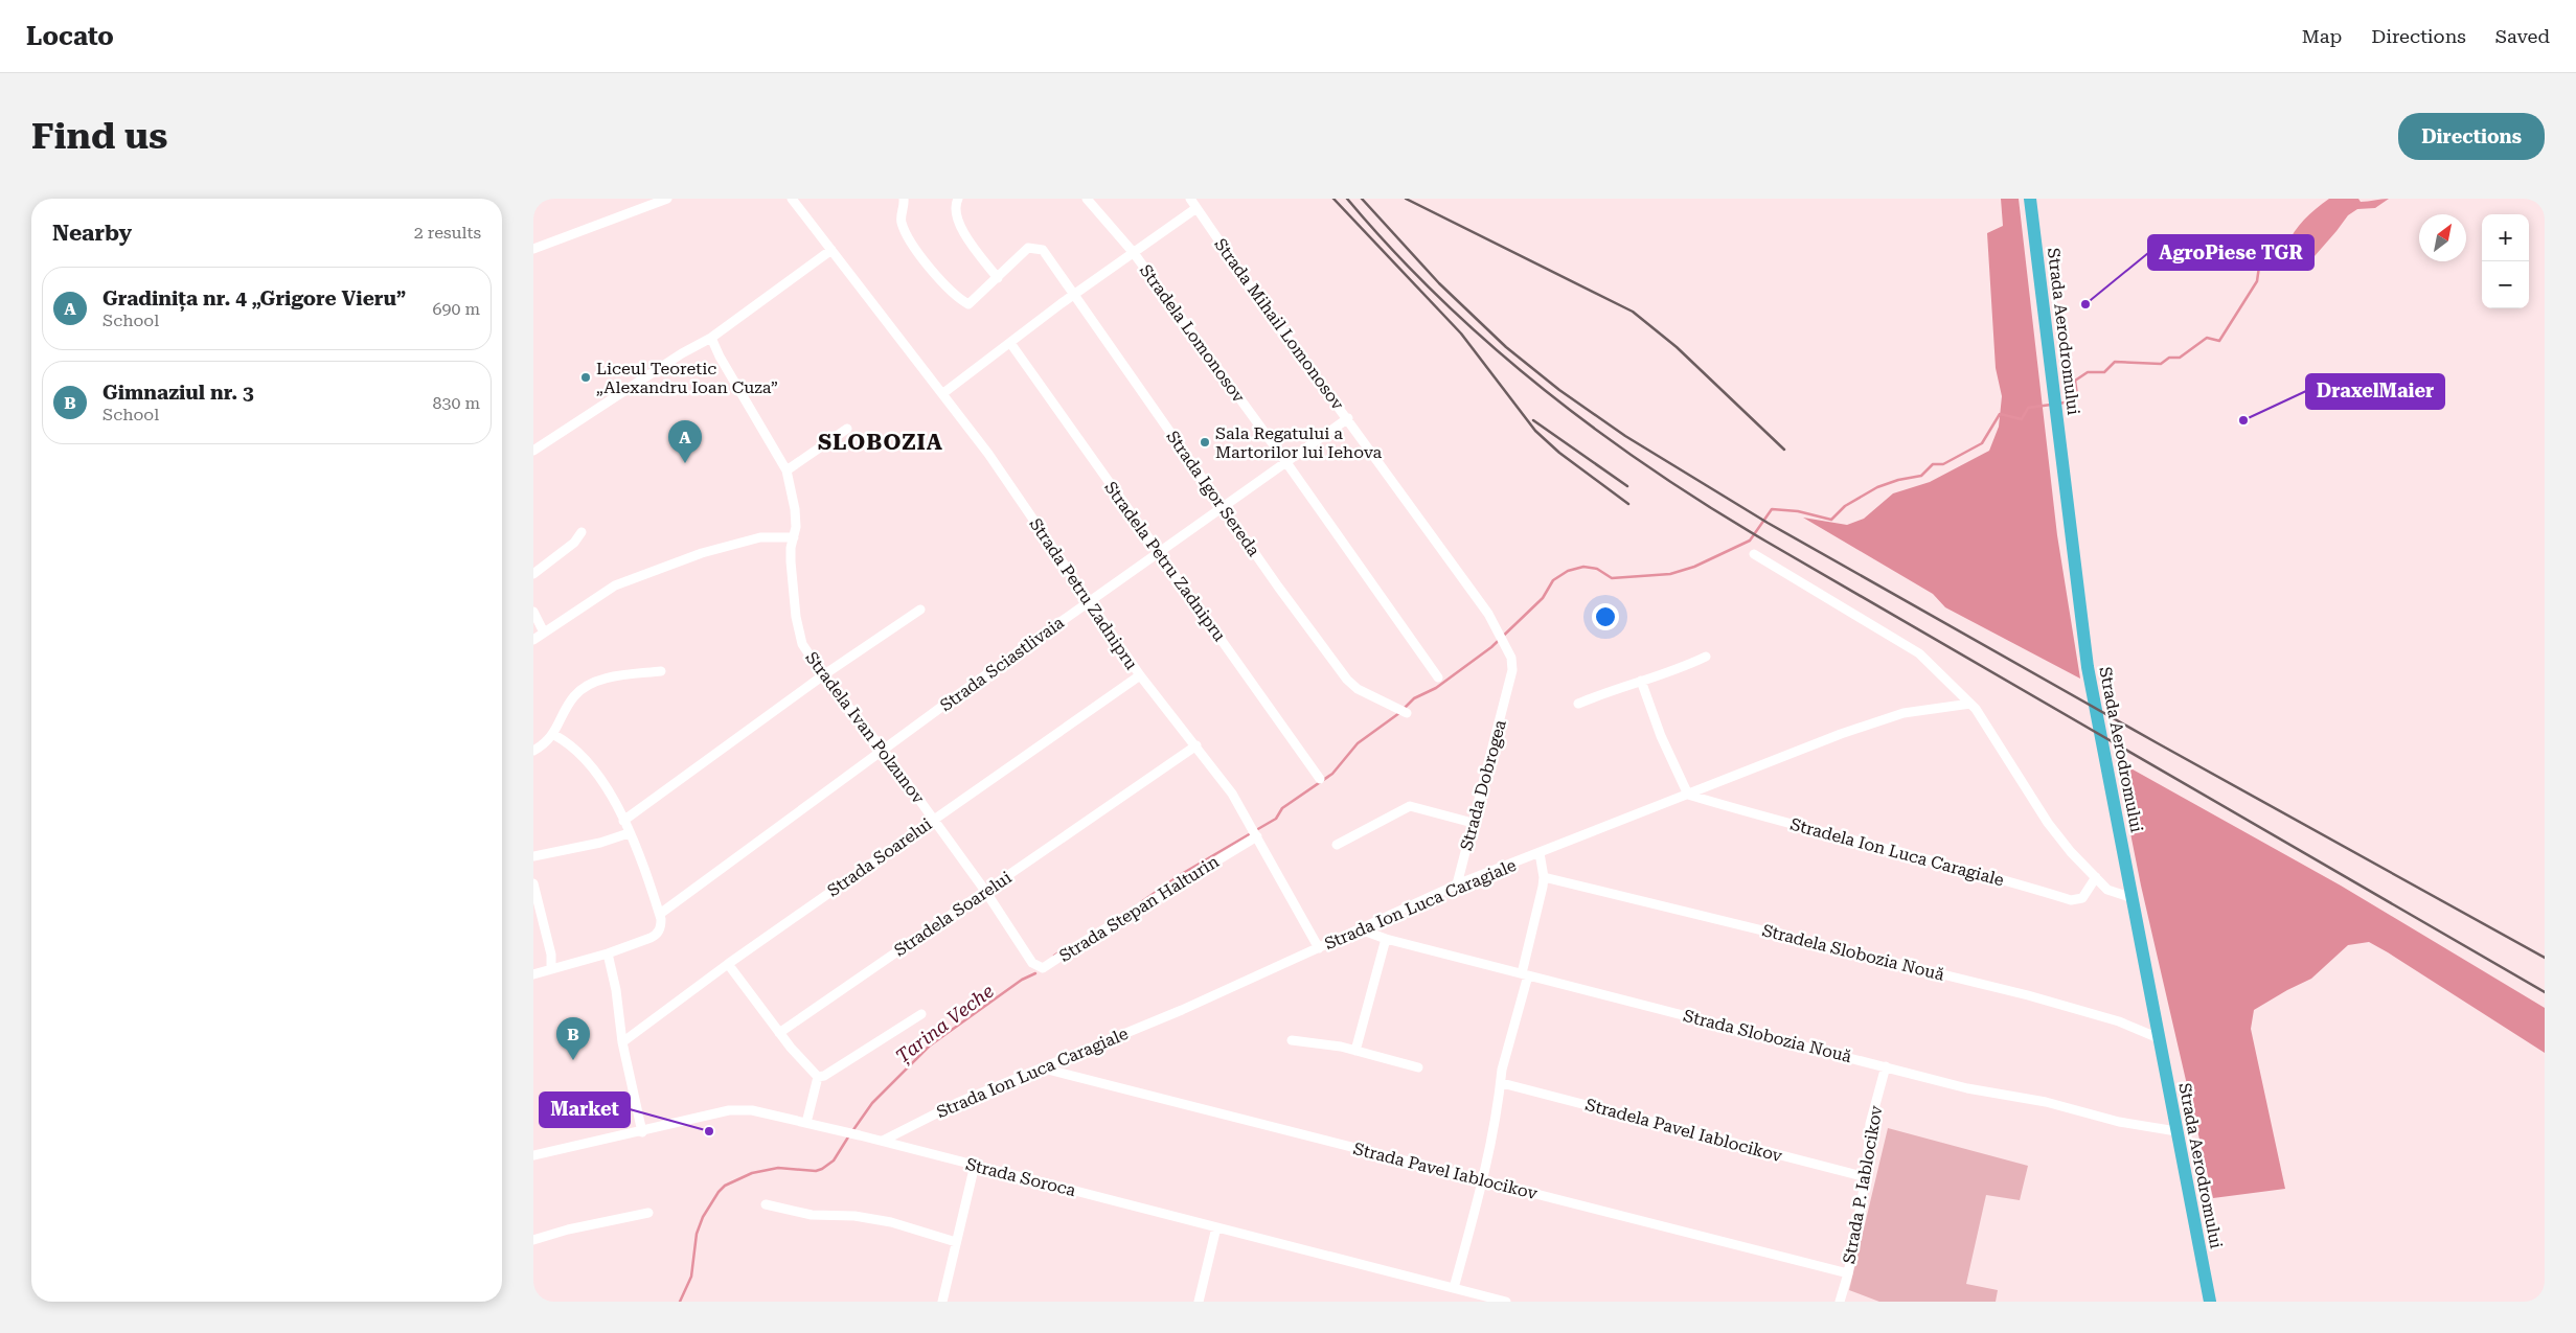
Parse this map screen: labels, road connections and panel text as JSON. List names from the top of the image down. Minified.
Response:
{"streets":{"highway":["Strada Aerodromului"],"street":["Strada Mihail Lomonosov","Stradela Lomonosov","Strada Igor Sereda","Stradela Petru Zadnipru","Strada Petru Zadnipru","Strada Sciastlivaia","Stradela Ivan Polzunov","Strada Dobrogea","Stradela Ion Luca Caragiale","Strada Soarelui","Strada Ion Luca Caragiale","Strada Stepan Halturin","Stradela Soarelui","Stradela Slobozia Nouă","Strada Slobozia Nouă","Stradela Pavel Iablocikov","Strada Pavel Iablocikov","Strada Soroca","Strada P. Iablocikov"]},"crossings":[["Strada Mihail Lomonosov","Strada Sciastlivaia"],["Strada Mihail Lomonosov","Strada Dobrogea"],["Strada Aerodromului","Stradela Slobozia Nouă"],["Strada Aerodromului","Strada Slobozia Nouă"],["Stradela Lomonosov","Strada Sciastlivaia"],["Strada Igor Sereda","Strada Sciastlivaia"],["Stradela Petru Zadnipru","Strada Sciastlivaia"],["Strada Petru Zadnipru","Strada Sciastlivaia"],["Strada Petru Zadnipru","Strada Soarelui"],["Strada Petru Zadnipru","Strada Ion Luca Caragiale"],["Strada Petru Zadnipru","Strada Stepan Halturin"],["Strada Petru Zadnipru","Stradela Soarelui"],["Strada Sciastlivaia","Stradela Ivan Polzunov"],["Stradela Ivan Polzunov","Strada Soarelui"],["Stradela Ivan Polzunov","Strada Stepan Halturin"],["Stradela Ivan Polzunov","Stradela Soarelui"],["Strada Dobrogea","Strada Ion Luca Caragiale"],["Stradela Ion Luca Caragiale","Strada Ion Luca Caragiale"],["Strada Ion Luca Caragiale","Strada Slobozia Nouă"],["Strada Ion Luca Caragiale","Strada Pavel Iablocikov"],["Strada Ion Luca Caragiale","Strada Soroca"],["Strada Slobozia Nouă","Strada P. Iablocikov"],["Stradela Pavel Iablocikov","Strada P. Iablocikov"],["Strada Pavel Iablocikov","Strada P. Iablocikov"]],"districts":["SLOBOZIA"],"water":["Țarina Veche"],"places":["AgroPiese TGR","Liceul Teoretic „Alexandru Ioan Cuza”","DraxelMaier","Sala Regatului a Martorilor lui Iehova","Market"],"north":"top right","page":{"header":"Locato","nav":["Map","Directions","Saved"],"buttons":"Directions","title":"Find us","heading":["Nearby","2 results"],"map_buttons":["+","−"],"list":[{"mark":"A","name":"Gradinița nr. 4 „Grigore Vieru”","note":"School","value":"690 m"},{"mark":"B","name":"Gimnaziul nr. 3","note":"School","value":"830 m"}],"pins":["A","B"]}}
